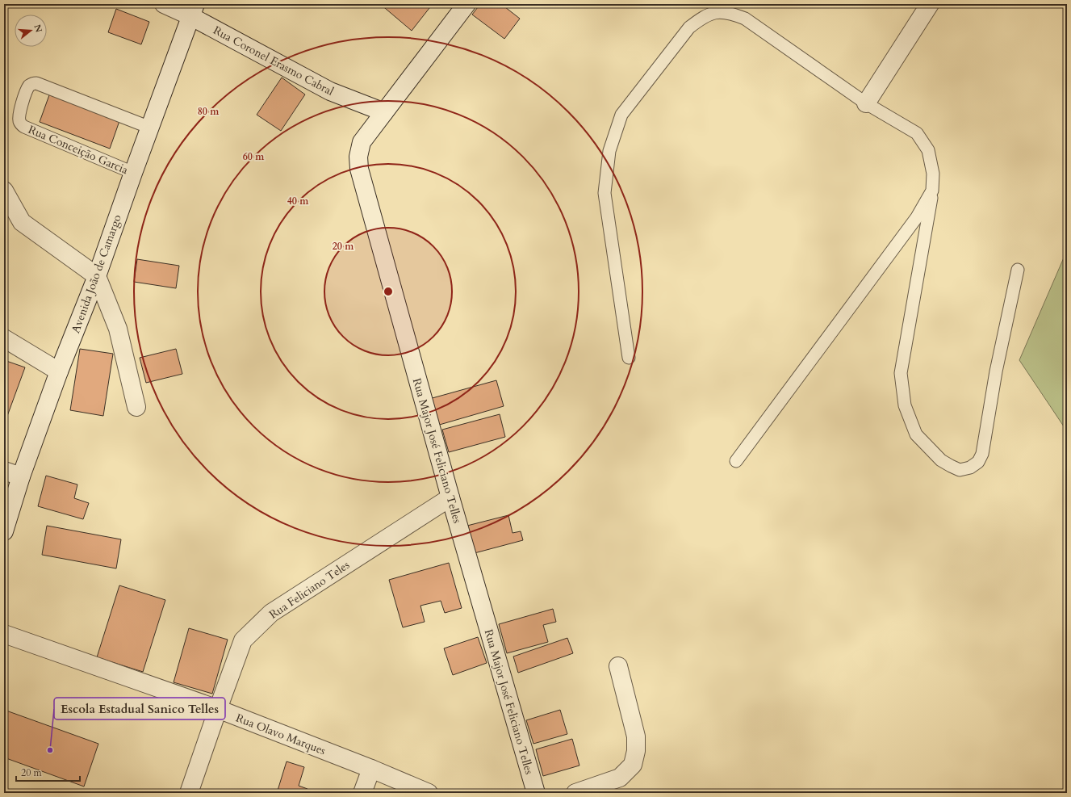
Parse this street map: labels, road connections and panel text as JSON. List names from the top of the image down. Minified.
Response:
{"streets":{"main road":["Rua Coronel Erasmo Cabral","Avenida João de Camargo","Rua Major José Feliciano Telles","Rua Feliciano Teles","Rua Olavo Marques"],"lane":["Rua Conceição Garcia"]},"crossings":[["Rua Coronel Erasmo Cabral","Avenida João de Camargo"],["Rua Coronel Erasmo Cabral","Rua Major José Feliciano Telles"],["Rua Conceição Garcia","Avenida João de Camargo"],["Rua Major José Feliciano Telles","Rua Feliciano Teles"],["Rua Feliciano Teles","Rua Olavo Marques"]],"places":["Escola Estadual Sanico Telles"],"scale_bar":"20 m","north":"right","rings":["80 m","60 m","40 m","20 m"]}
